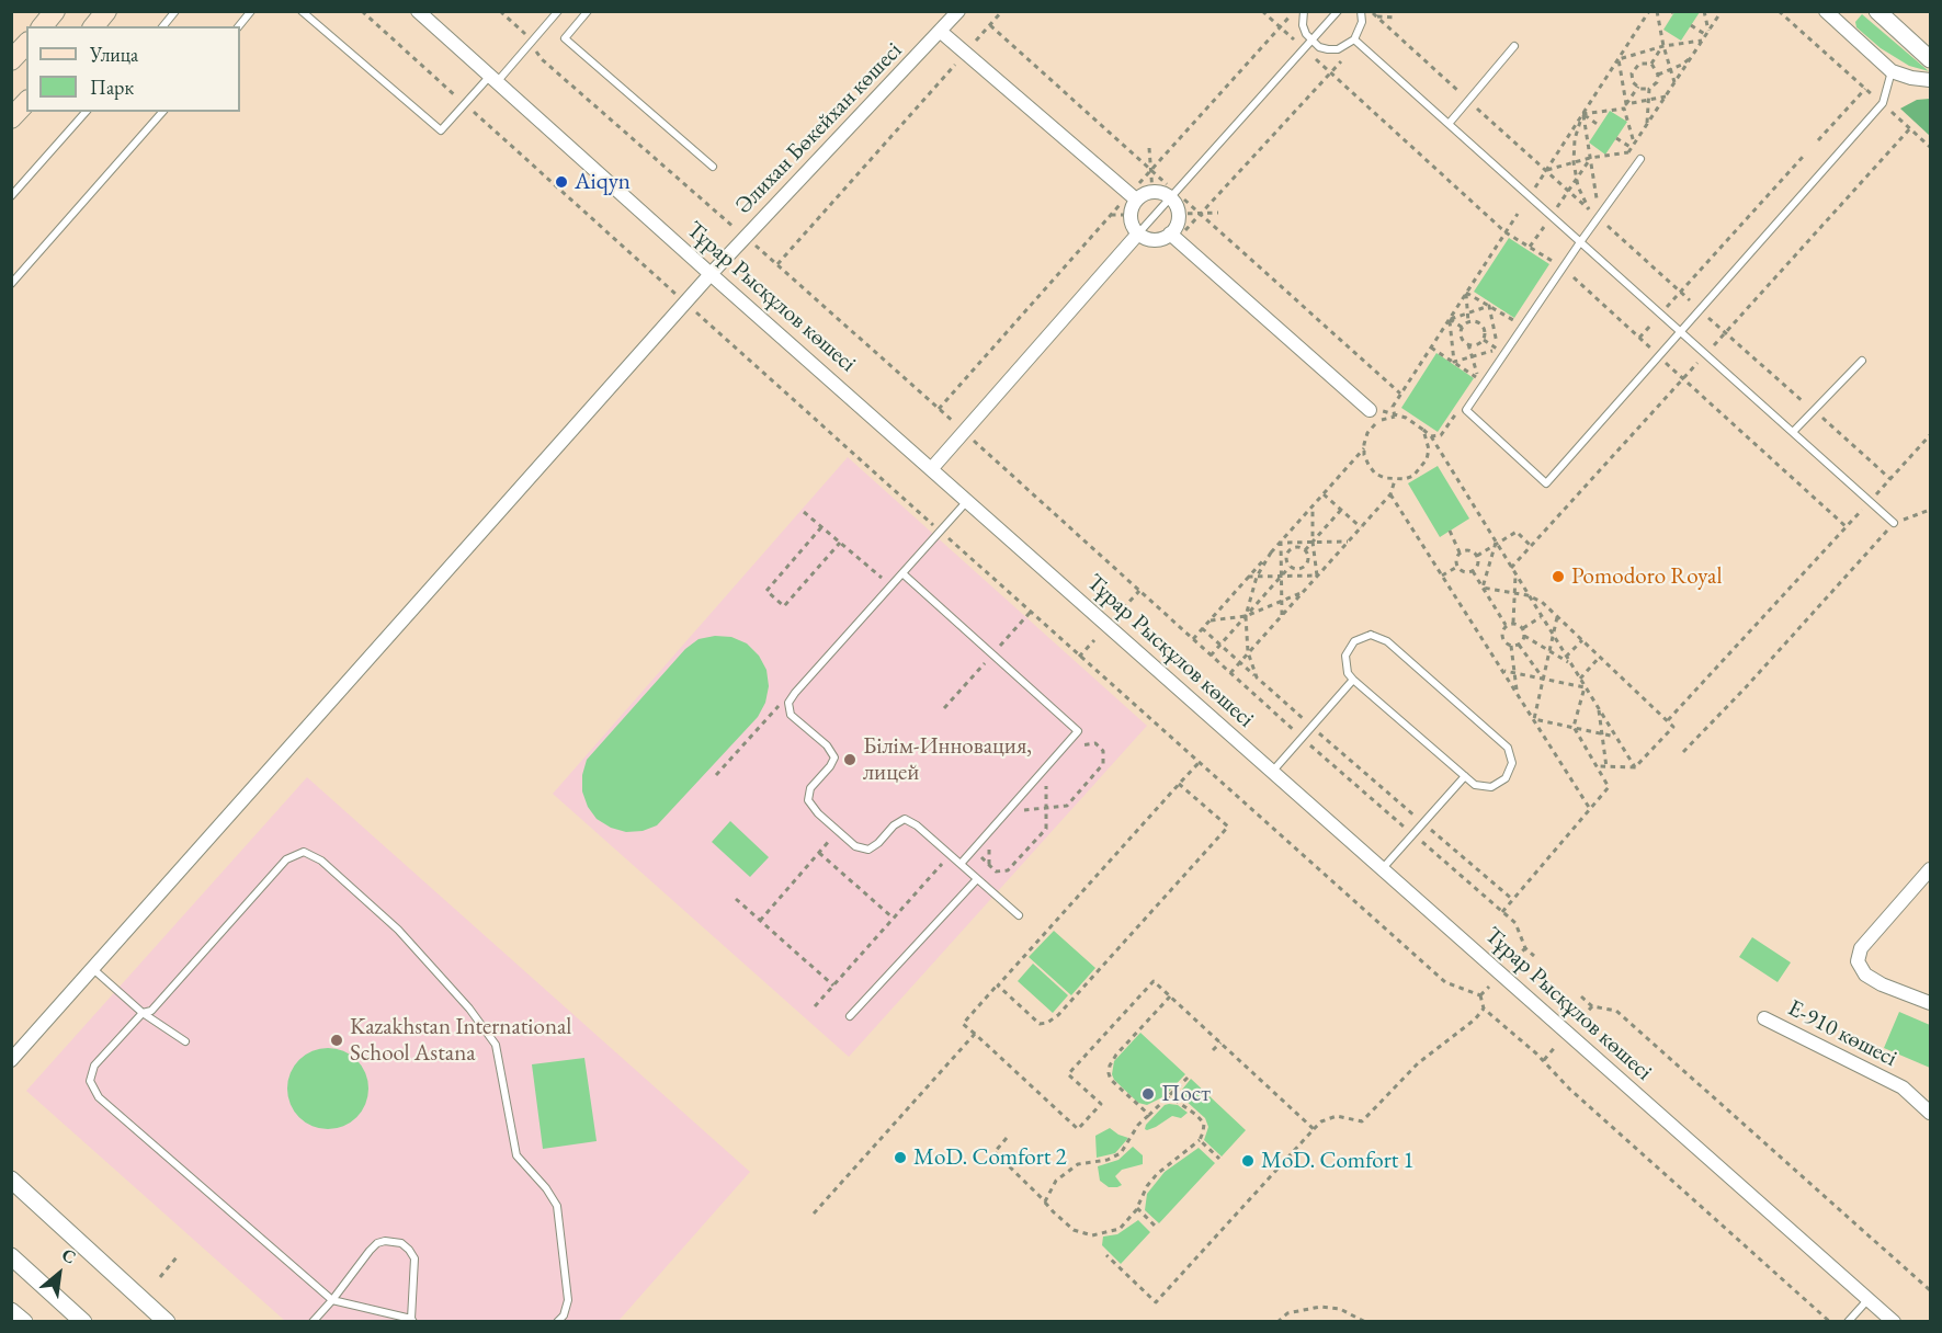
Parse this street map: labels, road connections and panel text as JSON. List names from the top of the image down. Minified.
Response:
{"streets":{"street":["Әлихан Бөкейхан көшесі","Тұрар Рысқұлов көшесі","Е-910 көшесі"]},"crossings":[["Әлихан Бөкейхан көшесі","Тұрар Рысқұлов көшесі"]],"places":["Aiqyn","Pomodoro Royal","Білім-Инновация, лицей","Kazakhstan International School Astana","Пост","МoD. Comfort 2","МoD. Comfort 1"],"legend":["Улица","Парк"],"north":"top right"}
